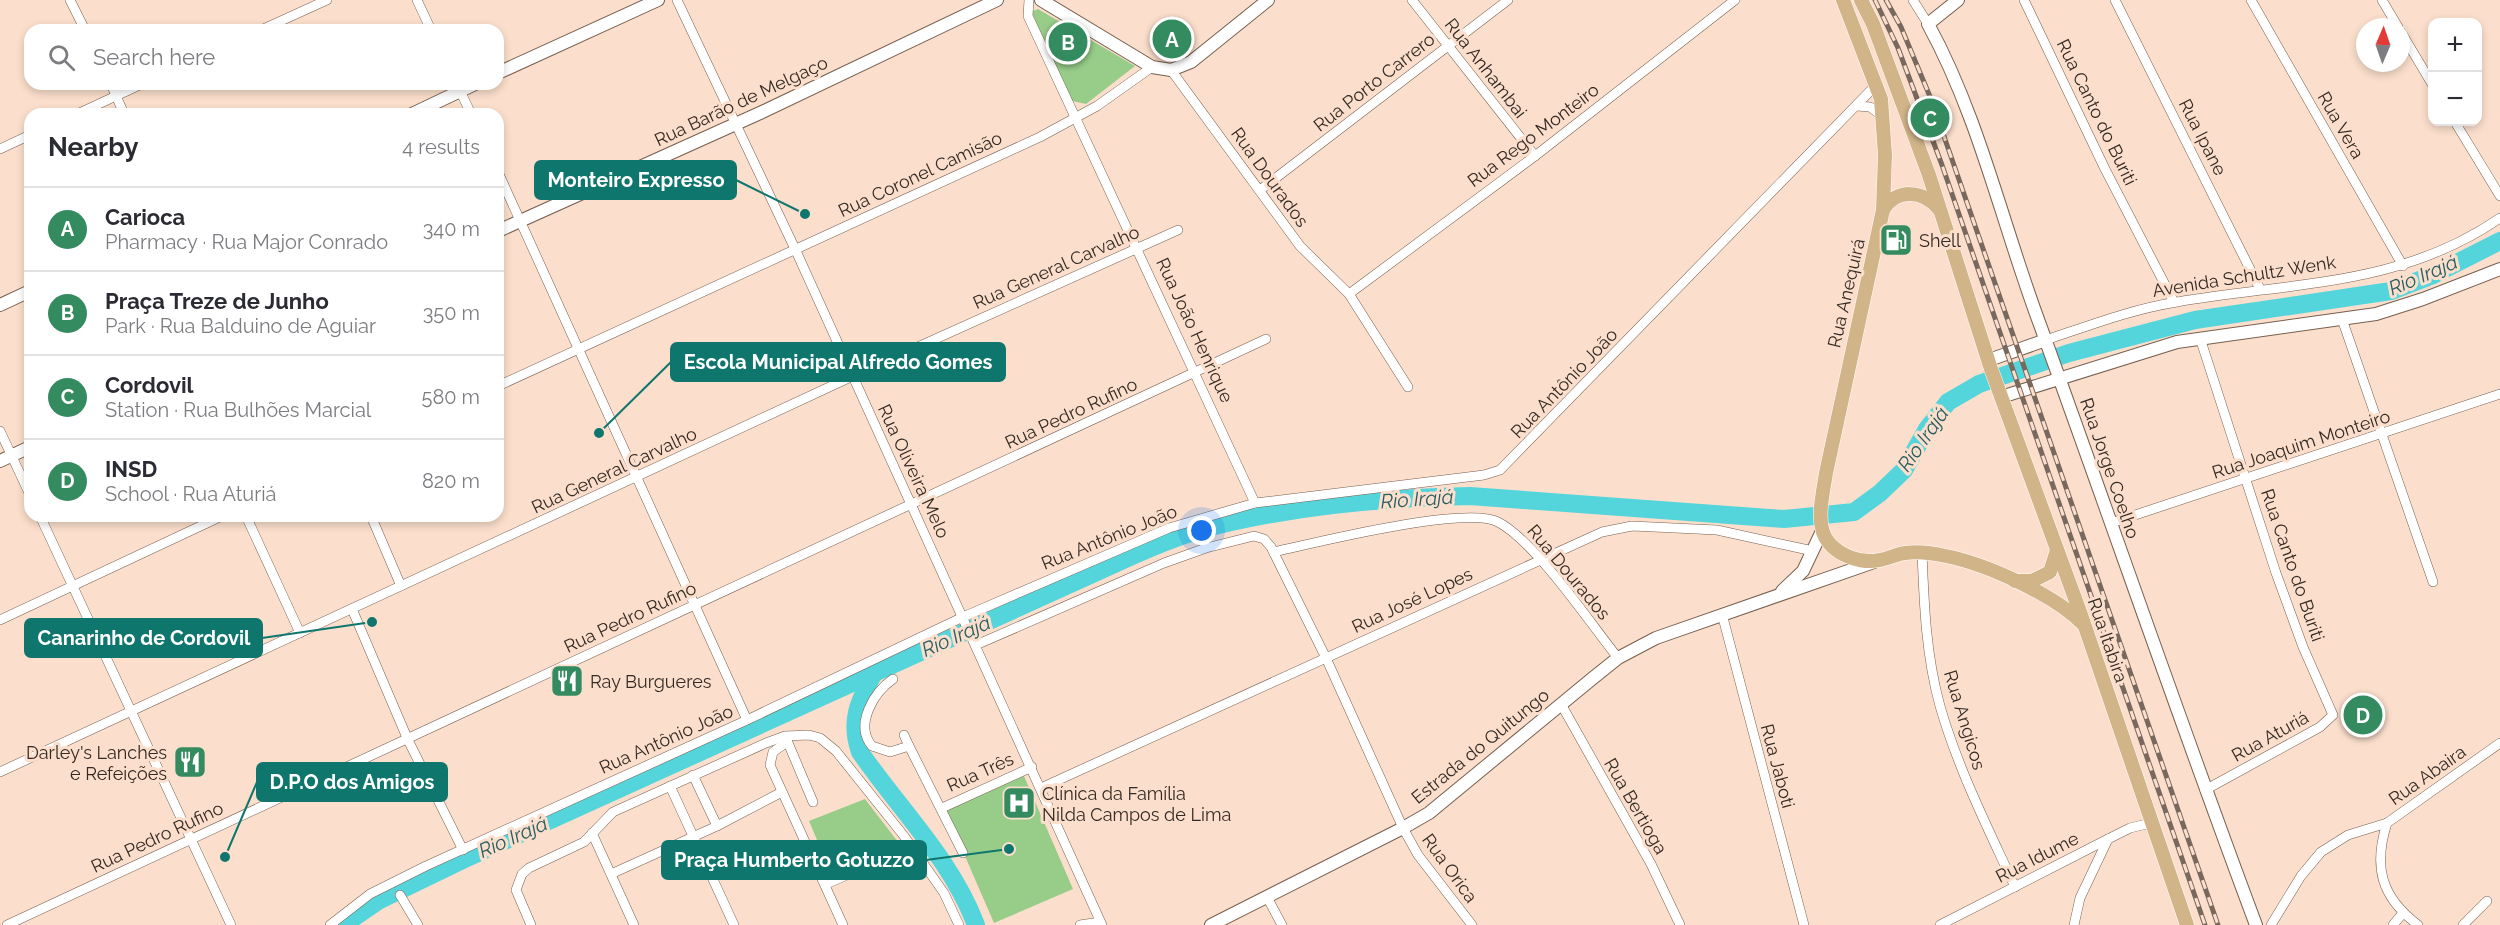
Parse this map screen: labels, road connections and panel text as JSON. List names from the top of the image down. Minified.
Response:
{"streets":{"main road":["Rua Anequirá","Rua Itabira","Estrada do Quitungo"],"street":["Rua Anhambai","Rua Porto Carrero","Rua Barão de Melgaço","Rua Canto do Buriti","Rua Vera","Rua Rego Monteiro","Rua Ipane","Rua Coronel Camisão","Rua Dourados","Rua General Carvalho","Avenida Schultz Wenk","Rua João Henrique","Rua Antônio João","Rua Pedro Rufino","Rua Joaquim Monteiro","Rua Jorge Coelho","Rua Oliveira Melo","Rua José Lopes","Rua Angicos","Rua Aturiá","Rua Jaboti","Rua Três","Rua Abaira","Rua Bertioga","Rua Idume","Rua Orica"]},"crossings":[["Rua Anhambai","Rua Porto Carrero"],["Rua Anhambai","Rua Rego Monteiro"],["Rua Porto Carrero","Rua Dourados"],["Rua Barão de Melgaço","Rua Oliveira Melo"],["Rua Canto do Buriti","Avenida Schultz Wenk"],["Rua Canto do Buriti","Rua Joaquim Monteiro"],["Rua Canto do Buriti","Rua Aturiá"],["Rua Vera","Avenida Schultz Wenk"],["Rua Rego Monteiro","Rua Dourados"],["Rua Ipane","Avenida Schultz Wenk"],["Rua Coronel Camisão","Rua João Henrique"],["Rua Coronel Camisão","Rua Oliveira Melo"],["Rua Dourados","Rua José Lopes"],["Rua Dourados","Estrada do Quitungo"],["Rua General Carvalho","Rua João Henrique"],["Rua General Carvalho","Rua Oliveira Melo"],["Avenida Schultz Wenk","Rua Jorge Coelho"],["Avenida Schultz Wenk","Rua Itabira"],["Rua Anequirá","Rua Antônio João"],["Rua Anequirá","Estrada do Quitungo"],["Rua João Henrique","Rua Antônio João"],["Rua João Henrique","Rua Pedro Rufino"],["Rua Antônio João","Rua Oliveira Melo"],["Rua Pedro Rufino","Rua Oliveira Melo"],["Rua Joaquim Monteiro","Rua Jorge Coelho"],["Rua Jorge Coelho","Rua Aturiá"],["Rua Oliveira Melo","Rua José Lopes"],["Rua Oliveira Melo","Rua Três"],["Rua José Lopes","Estrada do Quitungo"],["Rua Itabira","Estrada do Quitungo"],["Rua Itabira","Rua Idume"],["Rua Angicos","Estrada do Quitungo"],["Rua Angicos","Rua Idume"],["Estrada do Quitungo","Rua Jaboti"],["Estrada do Quitungo","Rua Bertioga"],["Estrada do Quitungo","Rua Orica"]],"water":["Rio Irajá"],"places":{"other":["Monteiro Expresso","Escola Municipal Alfredo Gomes","Canarinho de Cordovil","Praça Humberto Gotuzzo","D.P.O dos Amigos"],"fuel station":["Shell"],"restaurant":["Ray Burgueres","Darley's Lanches e Refeições"],"hospital":["Clínica da Família Nilda Campos de Lima"]},"north":"top","page":{"pins":["A","B","C","D"],"map_buttons":["+","−"],"search":"Search here","heading":["Nearby","4 results"],"list":[{"mark":"A","name":"Carioca","note":"Pharmacy · Rua Major Conrado","value":"340 m"},{"mark":"B","name":"Praça Treze de Junho","note":"Park · Rua Balduino de Aguiar","value":"350 m"},{"mark":"C","name":"Cordovil","note":"Station · Rua Bulhões Marcial","value":"580 m"},{"mark":"D","name":"INSD","note":"School · Rua Aturiá","value":"820 m"}]}}
